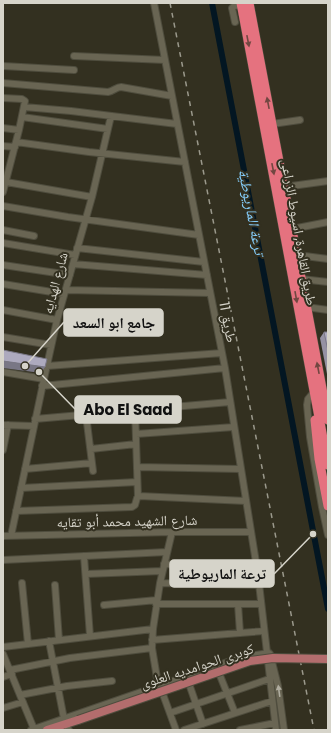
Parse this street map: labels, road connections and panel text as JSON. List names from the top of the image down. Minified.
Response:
{"streets":{"highway":["طريق القاهرة, اسيوط الزراعى"],"main road":["كوبرى الحوامديه العلوى"],"street":["شارع الهدايه","طريق 11","شارع الشهيد محمد أبو تقايه"]},"crossings":[["شارع الهدايه","شارع الشهيد محمد أبو تقايه"],["طريق 11","شارع الشهيد محمد أبو تقايه"]],"water":["ترعة الماريوطية"],"places":["جامع ابو السعد","Abo El Saad","ترعة الماريوطية"]}
